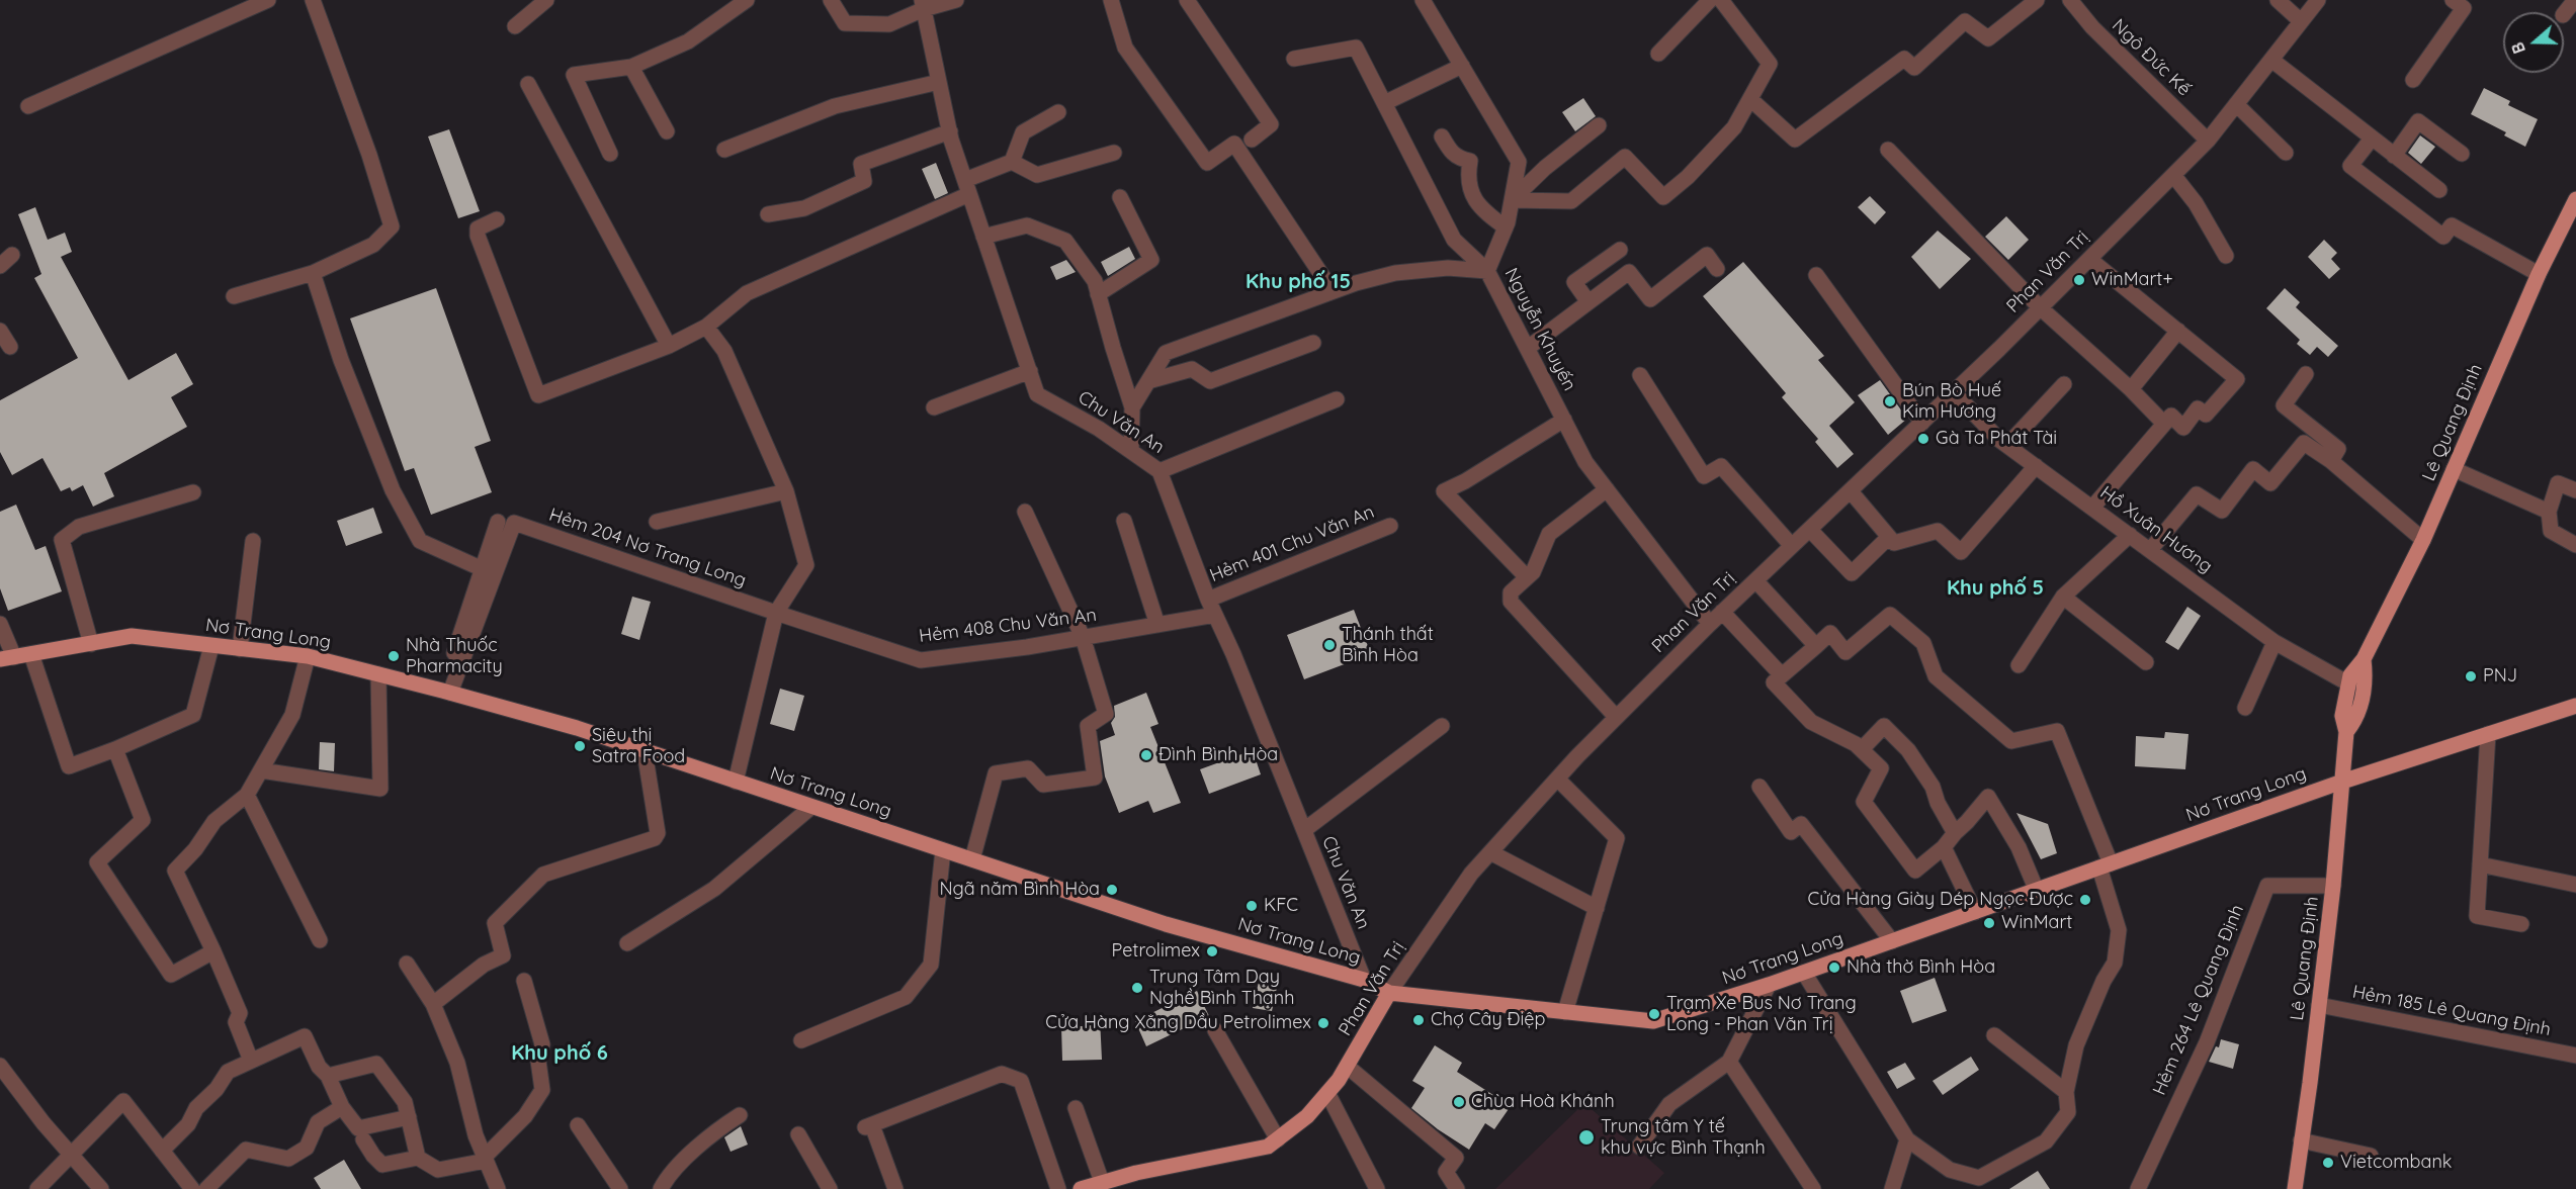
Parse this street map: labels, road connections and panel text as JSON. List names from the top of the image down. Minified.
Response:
{"streets":{"main road":["Phan Văn Trị","Lê Quang Định","Nơ Trang Long"],"street":["Ngô Đức Kế","Nguyễn Khuyến","Chu Văn An","Hồ Xuân Hương","Hẻm 401 Chu Văn An","Hẻm 204 Nơ Trang Long","Hẻm 408 Chu Văn An","Hẻm 264 Lê Quang Định","Hẻm 185 Lê Quang Định"]},"crossings":[["Ngô Đức Kế","Phan Văn Trị"],["Phan Văn Trị","Nguyễn Khuyến"],["Phan Văn Trị","Hồ Xuân Hương"],["Phan Văn Trị","Nơ Trang Long"],["Chu Văn An","Hẻm 401 Chu Văn An"],["Chu Văn An","Hẻm 408 Chu Văn An"],["Chu Văn An","Nơ Trang Long"],["Lê Quang Định","Hồ Xuân Hương"],["Lê Quang Định","Nơ Trang Long"],["Lê Quang Định","Hẻm 264 Lê Quang Định"],["Lê Quang Định","Hẻm 185 Lê Quang Định"],["Hẻm 204 Nơ Trang Long","Hẻm 408 Chu Văn An"],["Hẻm 204 Nơ Trang Long","Nơ Trang Long"]],"districts":["Khu phố 15","Khu phố 5","Khu phố 6"],"places":["WinMart+","Bún Bò Huế Kim Hương","Gà Ta Phát Tài","Thánh thất Bình Hòa","Nhà Thuốc Pharmacity","PNJ","Siêu thị Satra Food","Đình Bình Hòa","Ngã năm Bình Hòa","Cửa Hàng Giày Dép Ngọc Được","KFC","WinMart","Petrolimex","Nhà thờ Bình Hòa","Trung Tâm Dạy Nghề Bình Thạnh","Trạm Xe Bus Nơ Trang Long - Phan Văn Trị","Chợ Cây Điệp","Cửa Hàng Xăng Dầu Petrolimex","Chùa Hoà Khánh","Trung tâm Y tế khu vực Bình Thạnh","Vietcombank"],"north":"left"}
